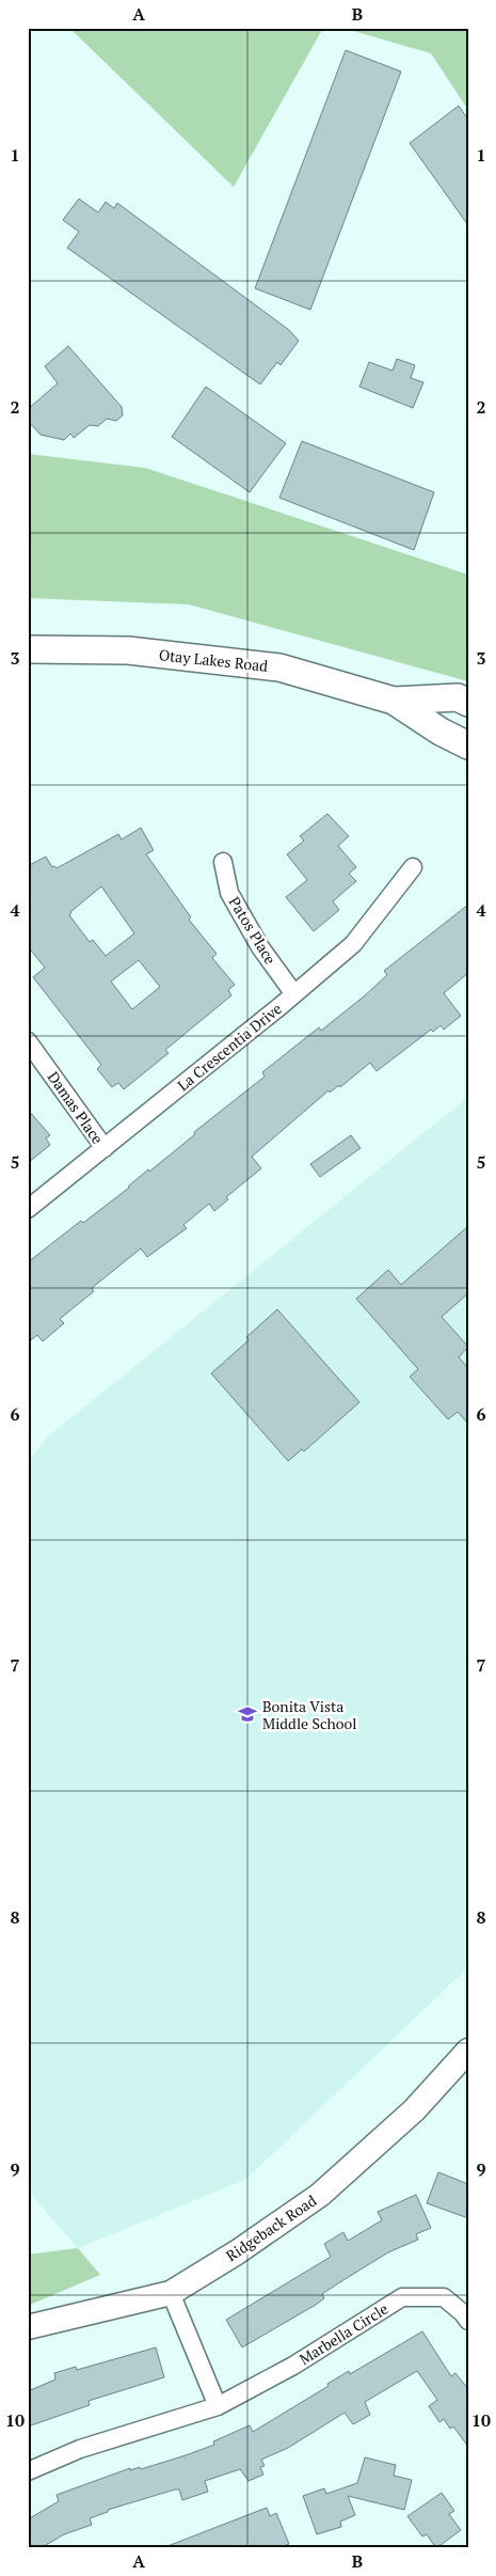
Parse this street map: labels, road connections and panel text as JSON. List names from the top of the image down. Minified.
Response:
{"streets":{"main road":["Otay Lakes Road"],"street":["Patos Place","La Crescentia Drive","Damas Place","Ridgeback Road","Marbella Circle"]},"crossings":[["Patos Place","La Crescentia Drive"],["La Crescentia Drive","Damas Place"]],"places":{"school or university":["Bonita Vista Middle School"]},"grid":{"columns":["A","B"],"rows":["1","2","3","4","5","6","7","8","9","10"]}}
